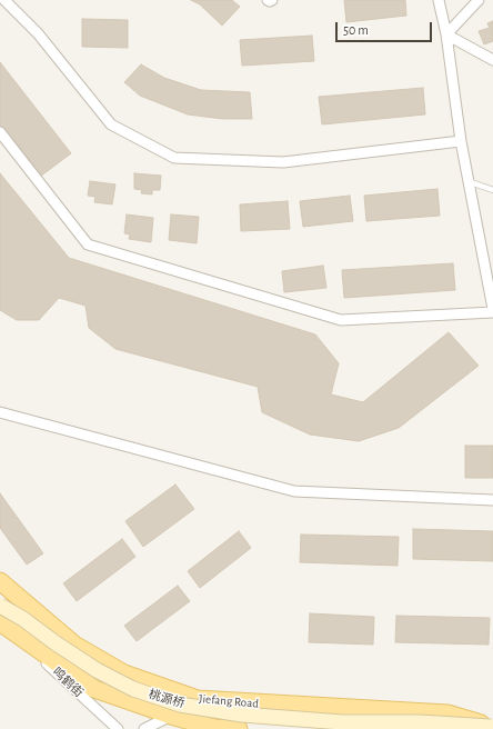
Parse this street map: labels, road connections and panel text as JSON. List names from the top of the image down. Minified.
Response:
{"streets":{"main road":["桃源桥","Jiefang Road"],"street":["鸣鹤街"]},"crossings":[["鸣鹤街","Jiefang Road"],["桃源桥","Jiefang Road"]],"scale_bar":"50 m"}
